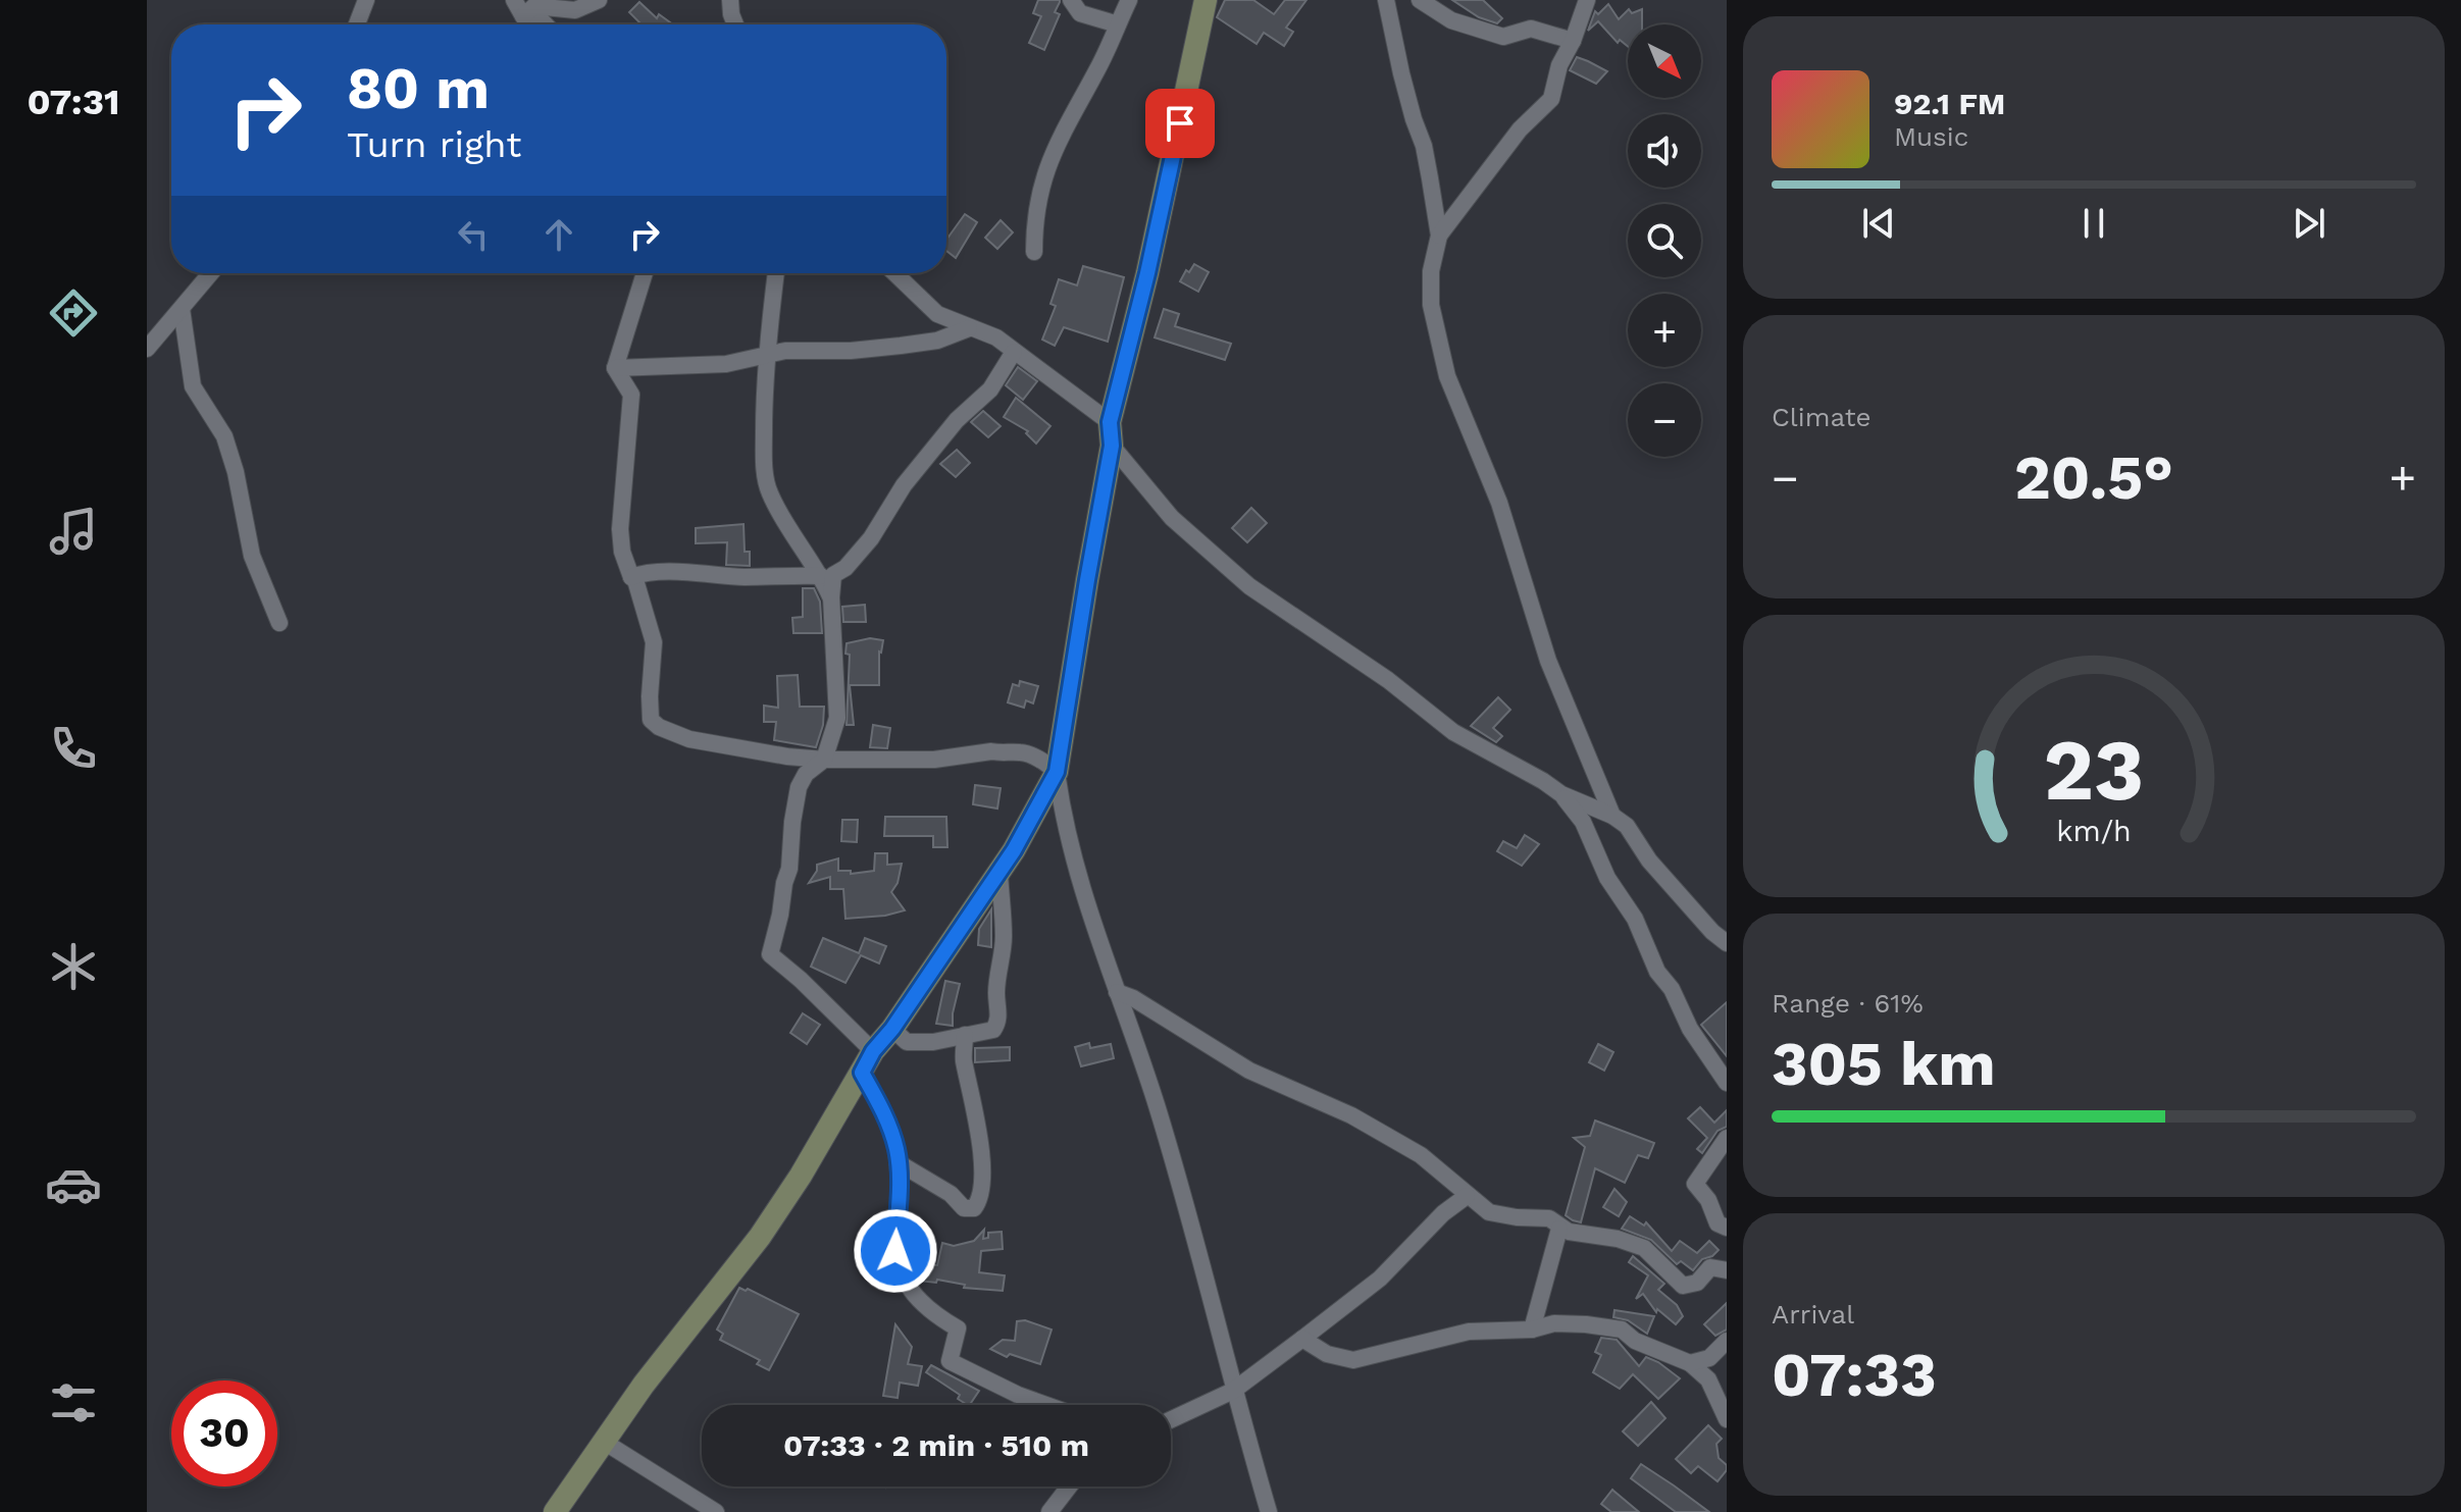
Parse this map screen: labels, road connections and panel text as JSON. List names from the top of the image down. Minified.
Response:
{"north":"bottom right","page":{"tabs":"07:31","map_buttons":["+","−"],"turn":["80 m","Turn right"],"song":["92.1 FM","Music"],"tile":["Climate",["Range · 61%","305 km"],["Arrival","07:33"]],"heat":["−","20.5°","+"],"limit":"30","trip":"07:33 · 2 min · 510 m","gauge":["23","km/h"]}}
